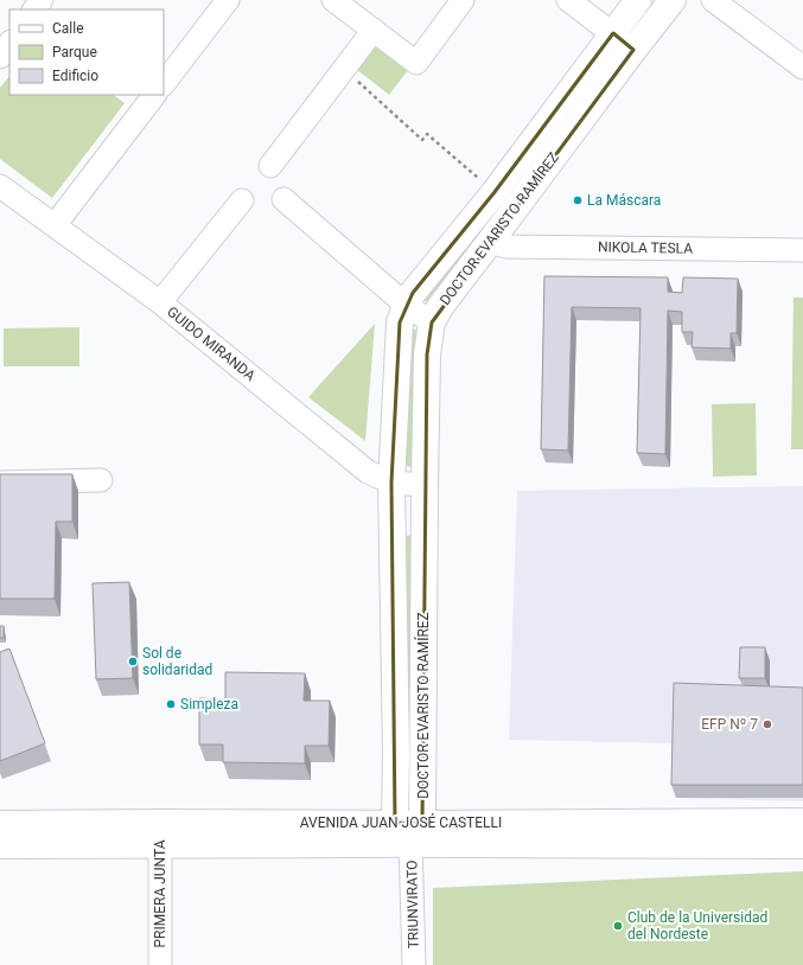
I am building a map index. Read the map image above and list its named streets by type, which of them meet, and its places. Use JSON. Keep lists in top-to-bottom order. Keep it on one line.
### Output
{"streets":{"main road":["DOCTOR EVARISTO RAMÍREZ","AVENIDA JUAN JOSÉ CASTELLI"],"street":["NIKOLA TESLA","GUIDO MIRANDA","PRIMERA JUNTA","TRIUNVIRATO"]},"crossings":[["DOCTOR EVARISTO RAMÍREZ","NIKOLA TESLA"],["DOCTOR EVARISTO RAMÍREZ","GUIDO MIRANDA"],["DOCTOR EVARISTO RAMÍREZ","AVENIDA JUAN JOSÉ CASTELLI"],["DOCTOR EVARISTO RAMÍREZ","TRIUNVIRATO"],["AVENIDA JUAN JOSÉ CASTELLI","PRIMERA JUNTA"],["AVENIDA JUAN JOSÉ CASTELLI","TRIUNVIRATO"]],"places":["La Máscara","Sol de solidaridad","Simpleza","EFP Nº 7","Club de la Universidad del Nordeste"],"legend":["Calle","Parque","Edificio"]}
